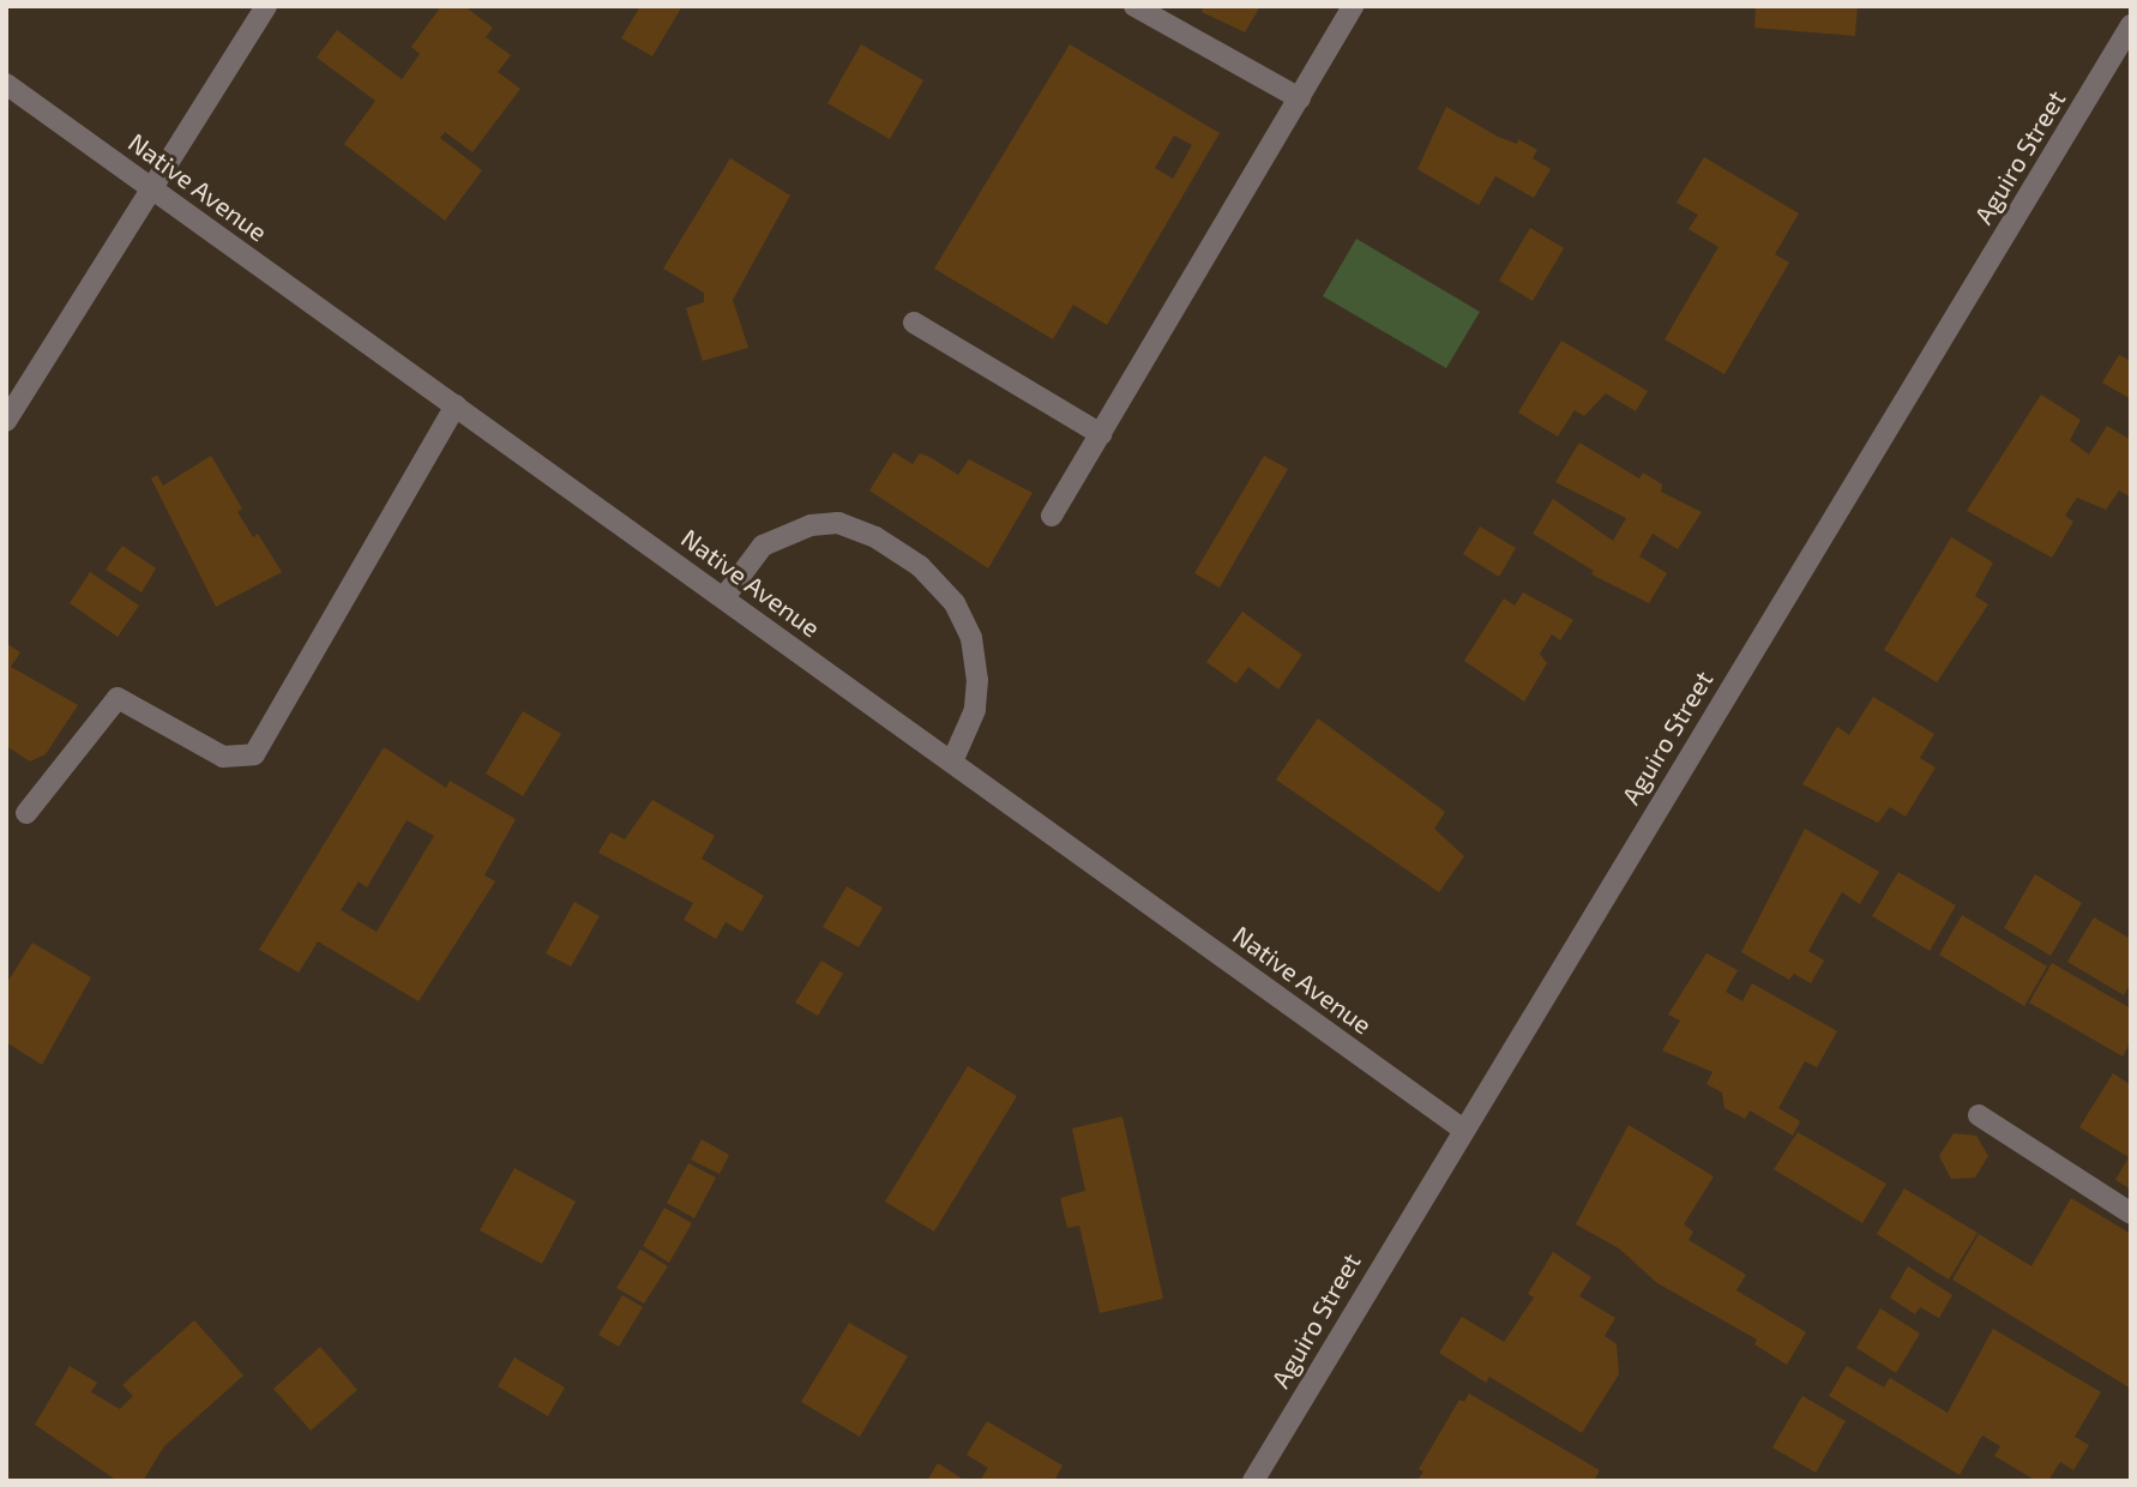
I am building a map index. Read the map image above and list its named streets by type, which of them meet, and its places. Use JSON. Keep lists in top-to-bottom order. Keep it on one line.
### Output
{"streets":{"street":["Aguiro Street","Native Avenue"]},"crossings":[["Aguiro Street","Native Avenue"]]}
